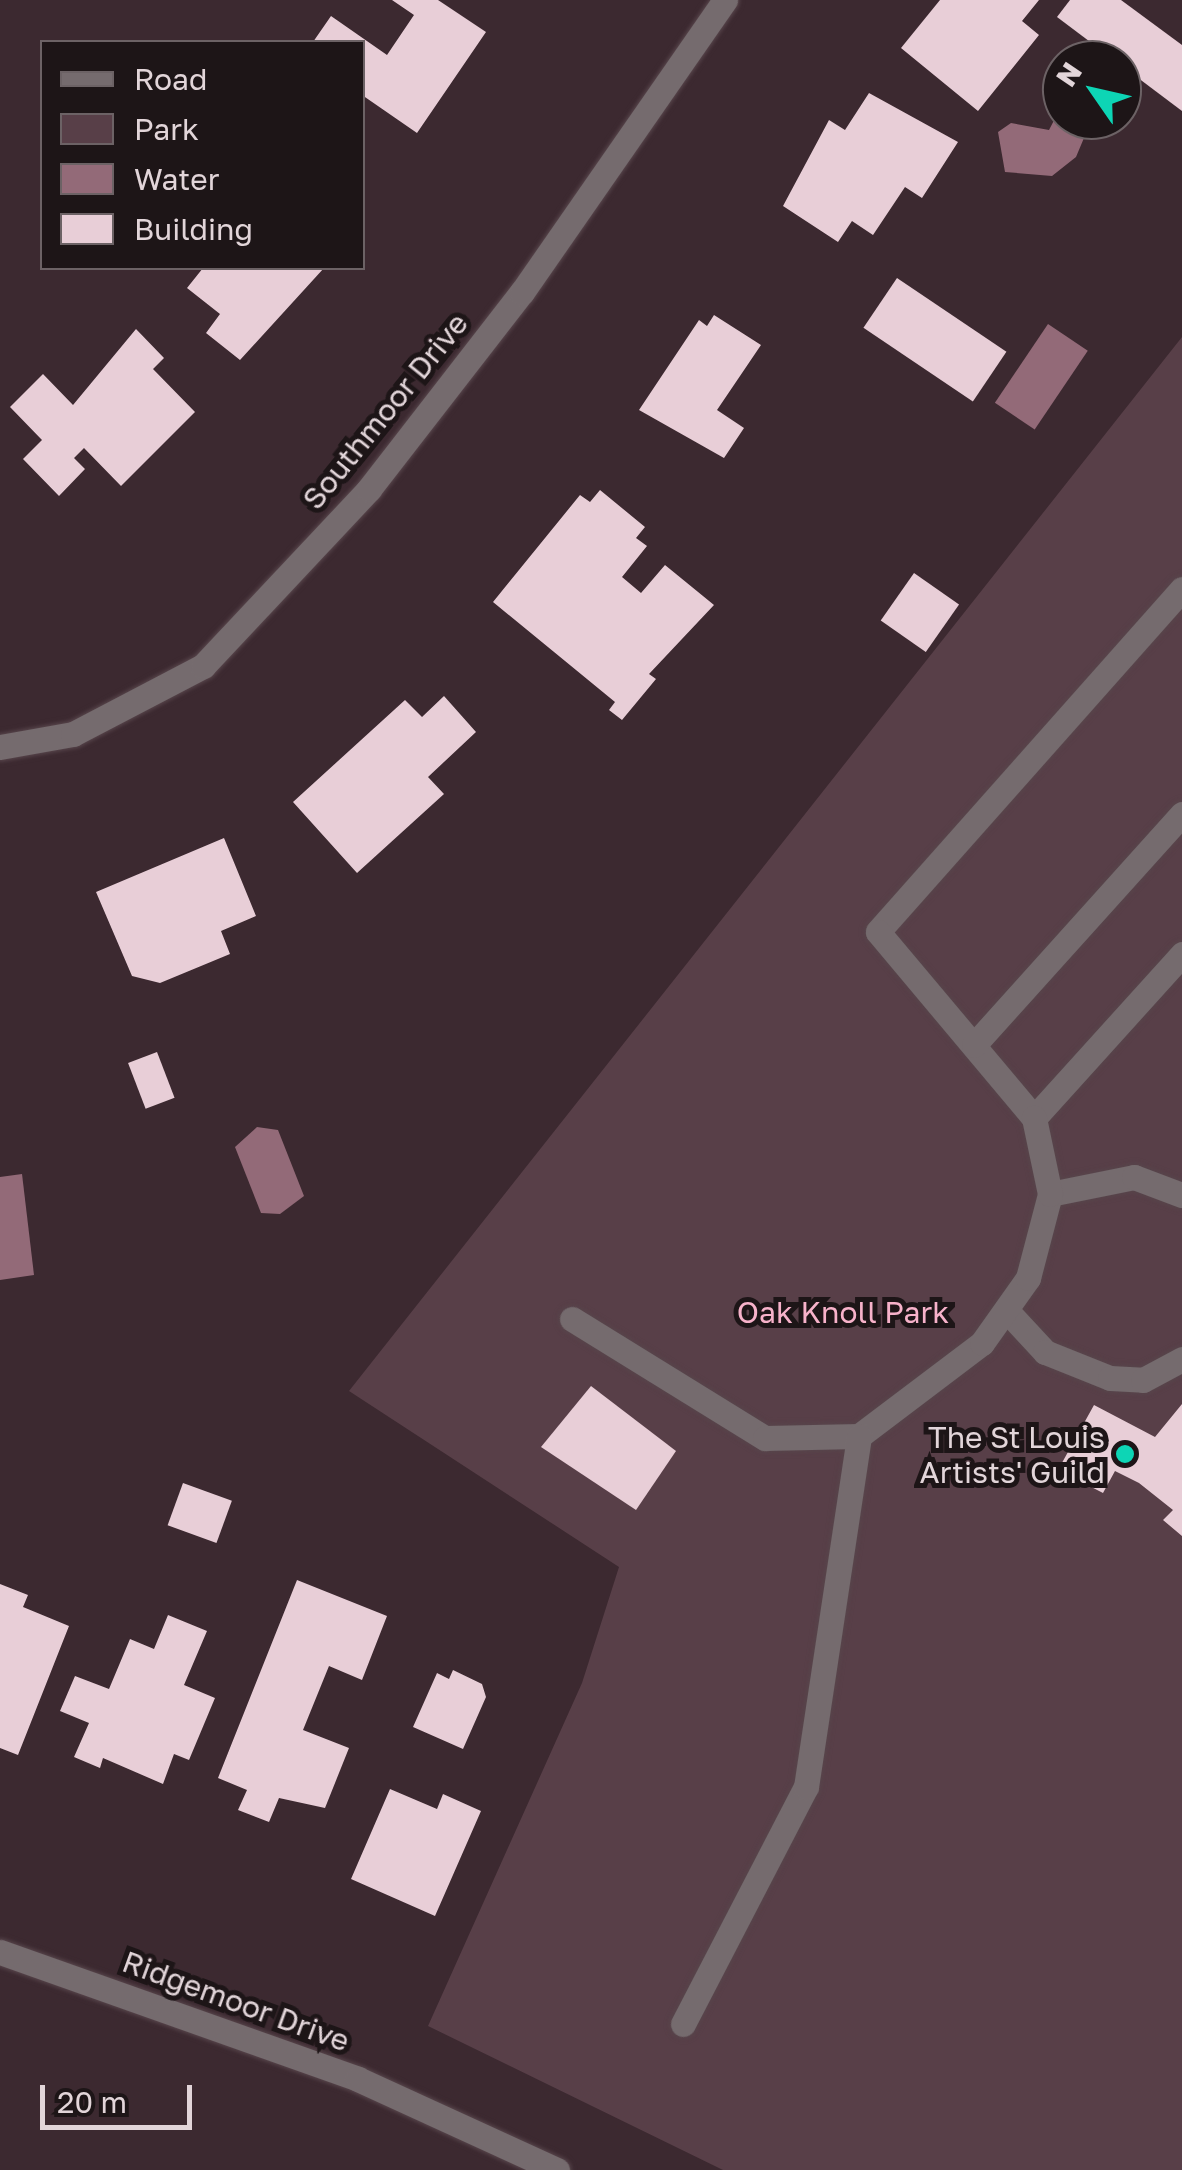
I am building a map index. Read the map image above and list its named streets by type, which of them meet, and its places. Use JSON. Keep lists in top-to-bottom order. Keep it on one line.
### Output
{"streets":{"street":["Southmoor Drive","Ridgemoor Drive"]},"parks":["Oak Knoll Park"],"places":["The St Louis Artists' Guild"],"legend":["Road","Park","Water","Building"],"scale_bar":"20 m","north":"top left"}
